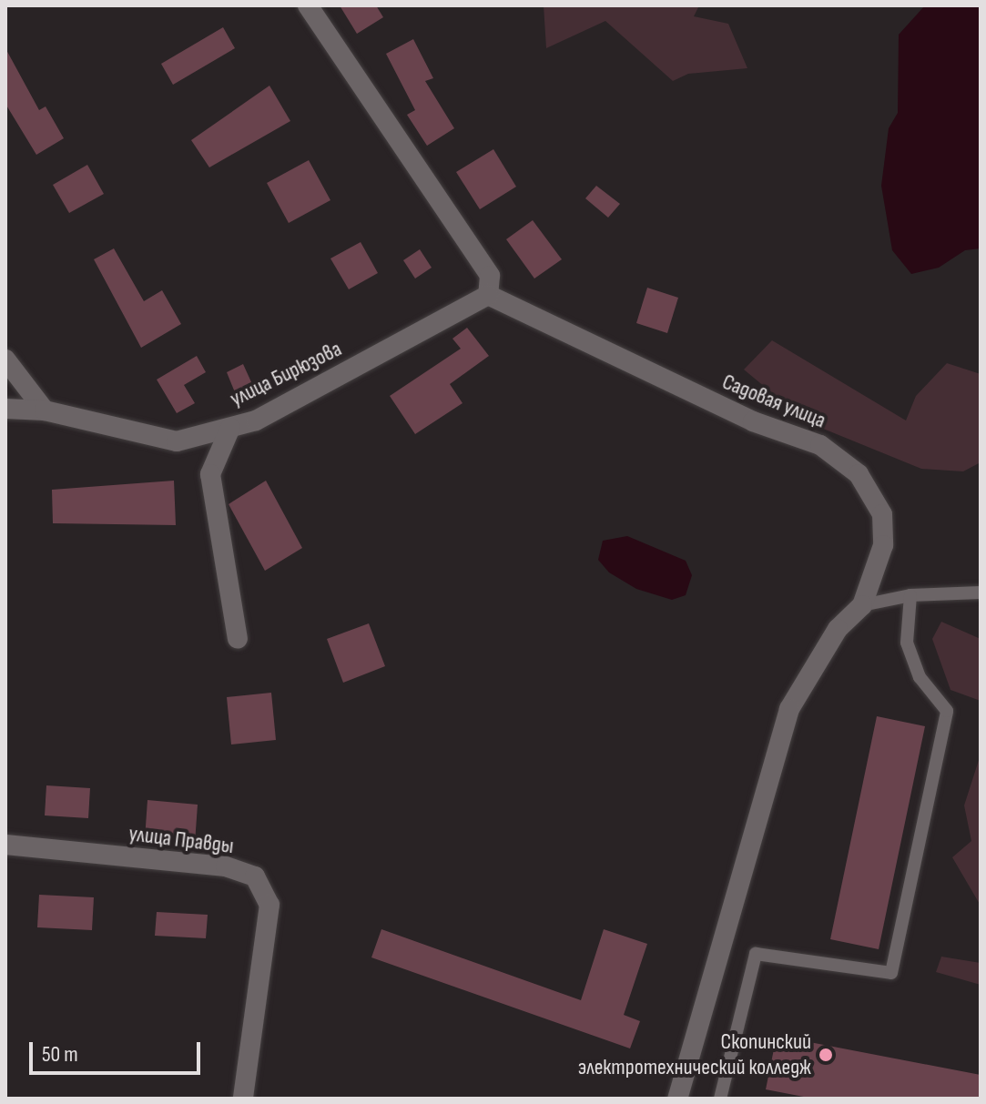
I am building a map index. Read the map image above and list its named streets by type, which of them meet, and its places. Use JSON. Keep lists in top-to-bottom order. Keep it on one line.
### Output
{"streets":{"street":["улица Бирюзова","Садовая улица","улица Правды"]},"crossings":[["улица Бирюзова","Садовая улица"]],"places":["Скопинский электротехнический колледж"],"scale_bar":"50 m"}
